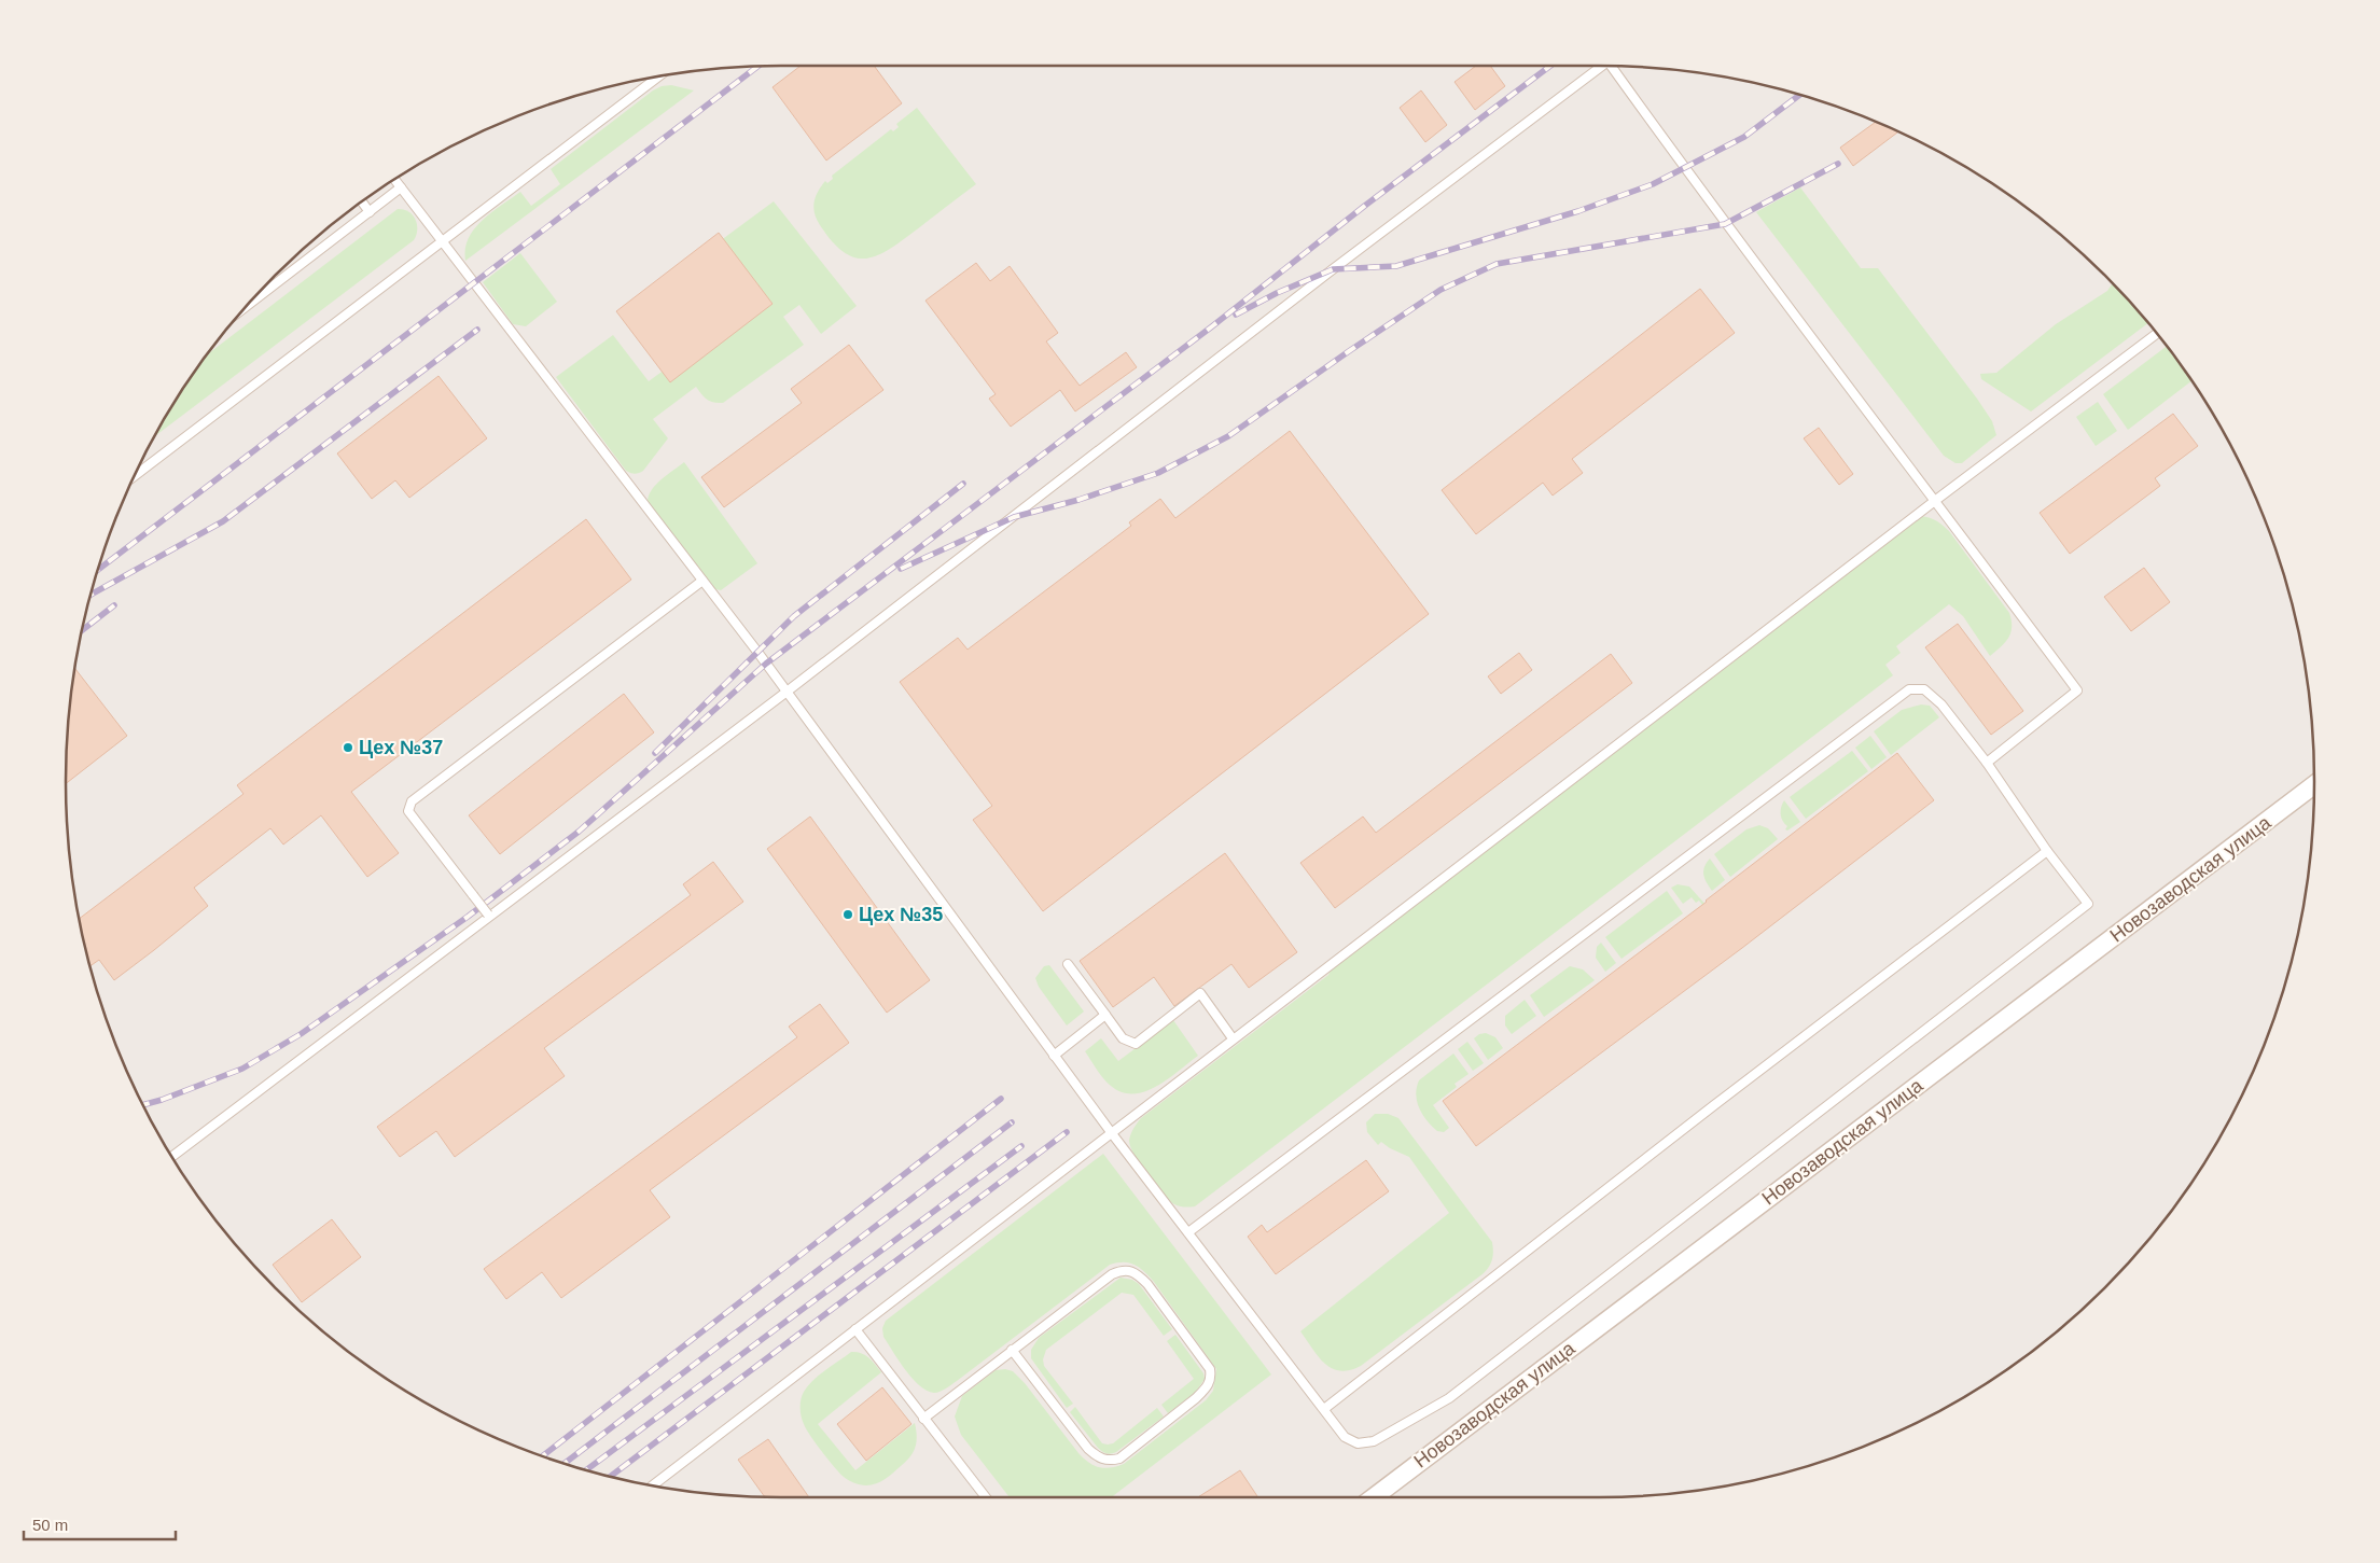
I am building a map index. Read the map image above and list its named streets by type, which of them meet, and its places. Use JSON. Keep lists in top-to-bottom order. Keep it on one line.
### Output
{"streets":{"street":["Новозаводская улица"]},"places":["Цех №37","Цех №35"],"scale_bar":"50 m"}
